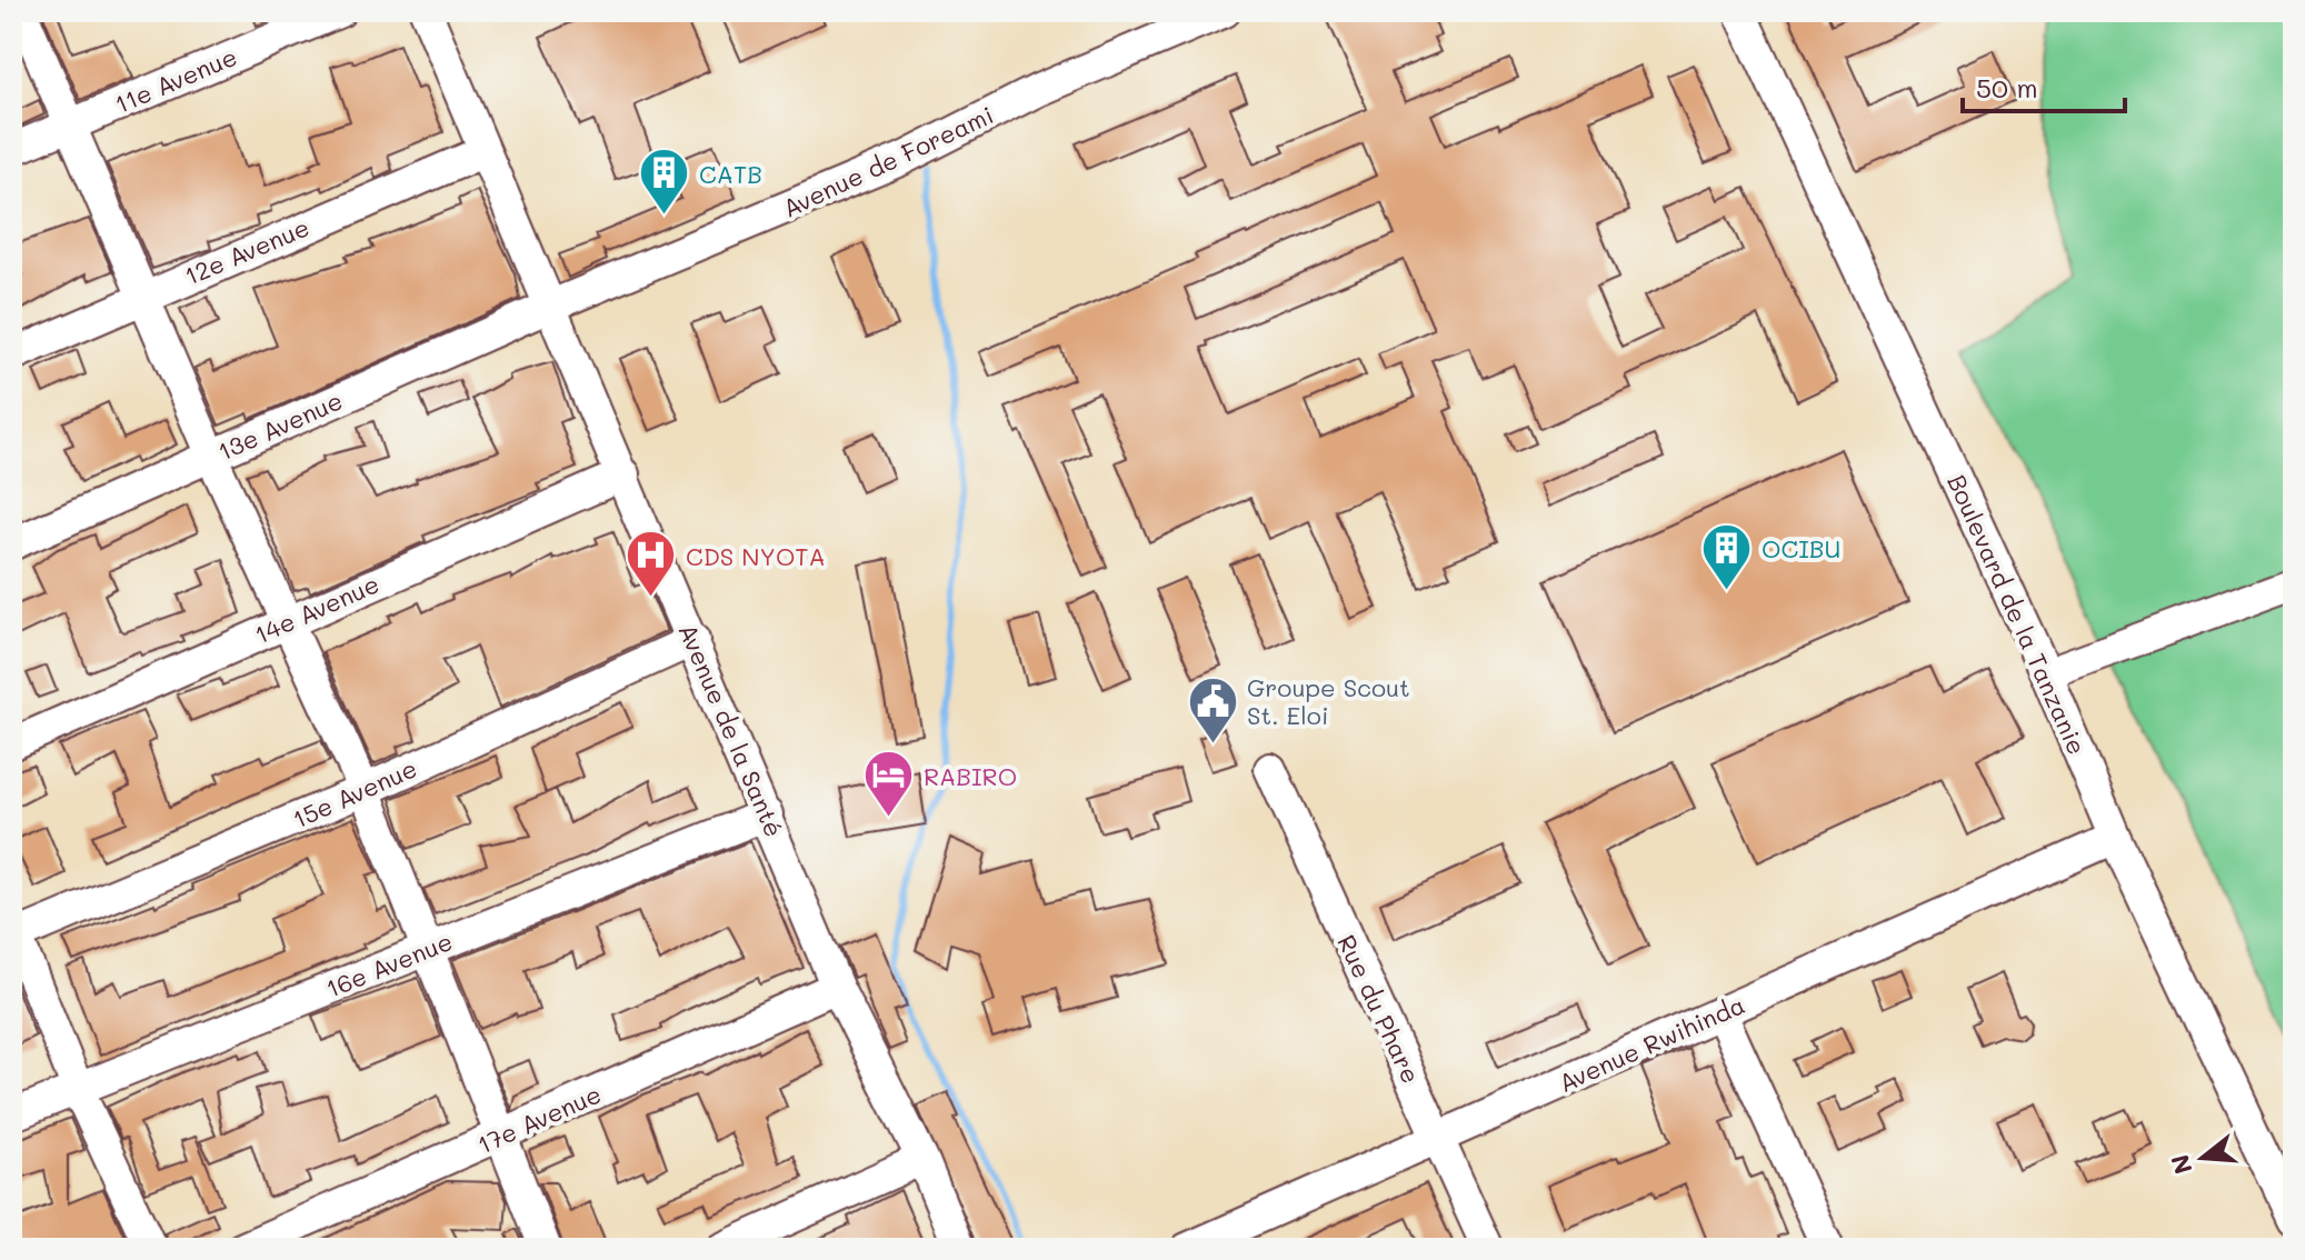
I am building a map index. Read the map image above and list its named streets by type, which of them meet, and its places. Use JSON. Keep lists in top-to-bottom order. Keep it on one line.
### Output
{"streets":{"street":["11e Avenue","Avenue de Foreami","12e Avenue","13e Avenue","14e Avenue","Boulevard de la Tanzanie","Avenue de la Santé","15e Avenue","16e Avenue","Rue du Phare","Avenue Rwihinda","17e Avenue"]},"crossings":[["Avenue de Foreami","13e Avenue"],["Avenue de Foreami","Avenue de la Santé"],["12e Avenue","Avenue de la Santé"],["13e Avenue","Avenue de la Santé"],["14e Avenue","Avenue de la Santé"],["Boulevard de la Tanzanie","Avenue Rwihinda"],["Avenue de la Santé","15e Avenue"],["Avenue de la Santé","16e Avenue"],["Avenue de la Santé","17e Avenue"],["Rue du Phare","Avenue Rwihinda"]],"places":{"building":["CATB","OCIBU"],"hospital":["CDS NYOTA"],"public building":["Groupe Scout St. Eloi"],"hotel":["RABIRO"]},"scale_bar":"50 m","north":"left"}
